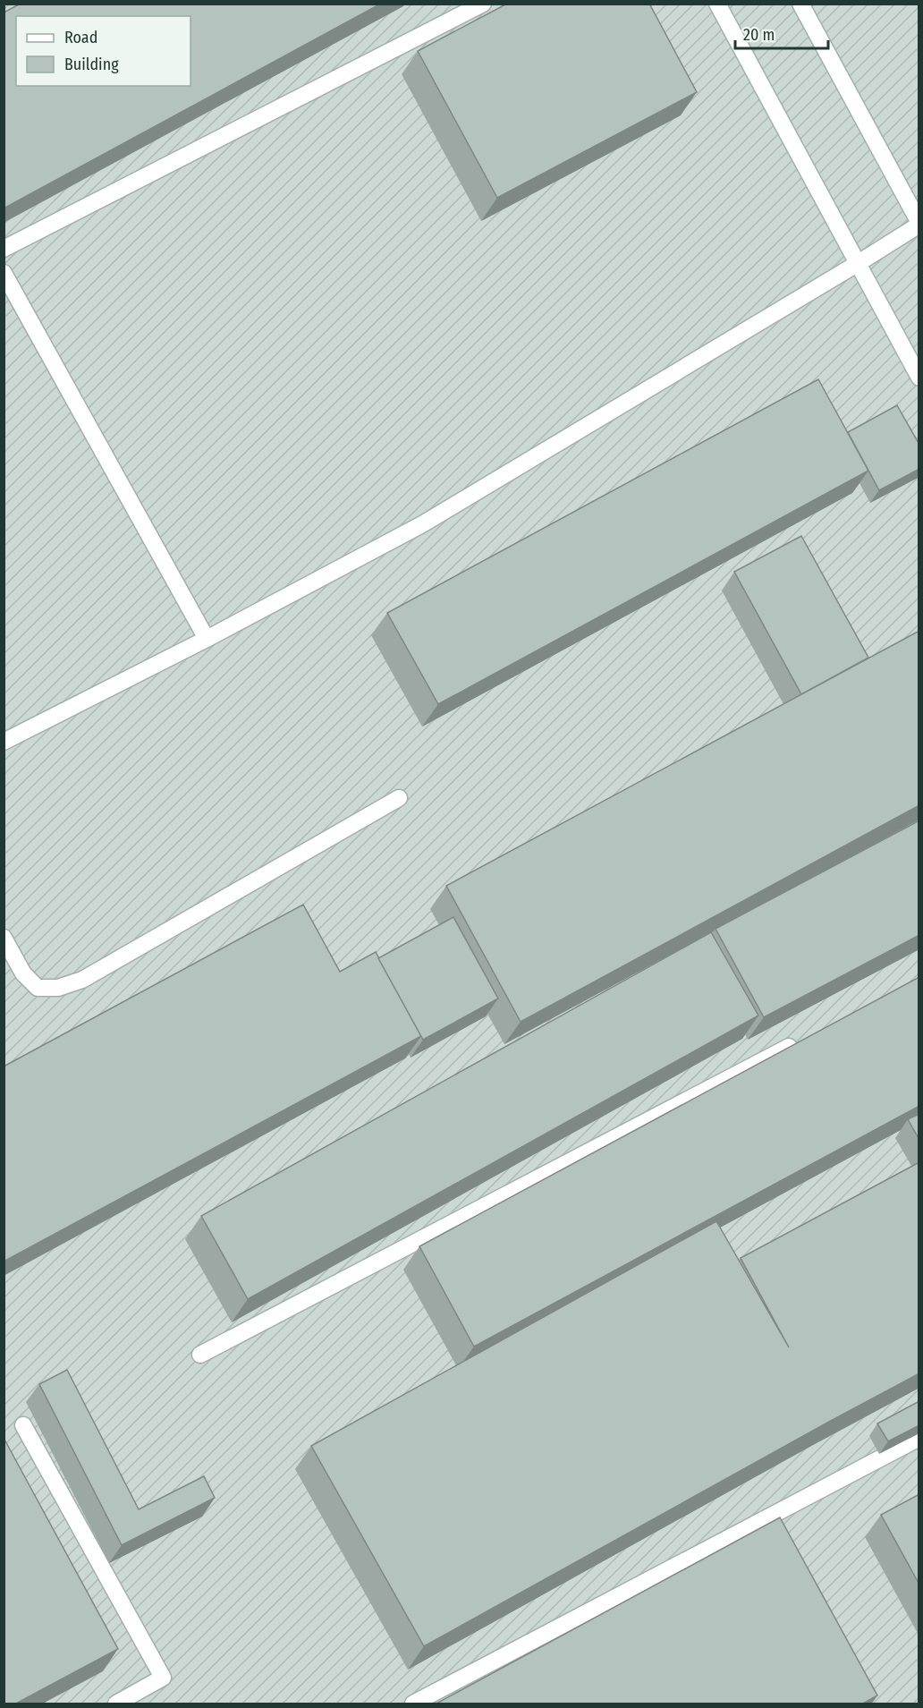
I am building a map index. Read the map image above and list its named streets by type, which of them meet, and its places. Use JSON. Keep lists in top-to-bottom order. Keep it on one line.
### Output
{"legend":["Road","Building"],"scale_bar":"20 m"}
